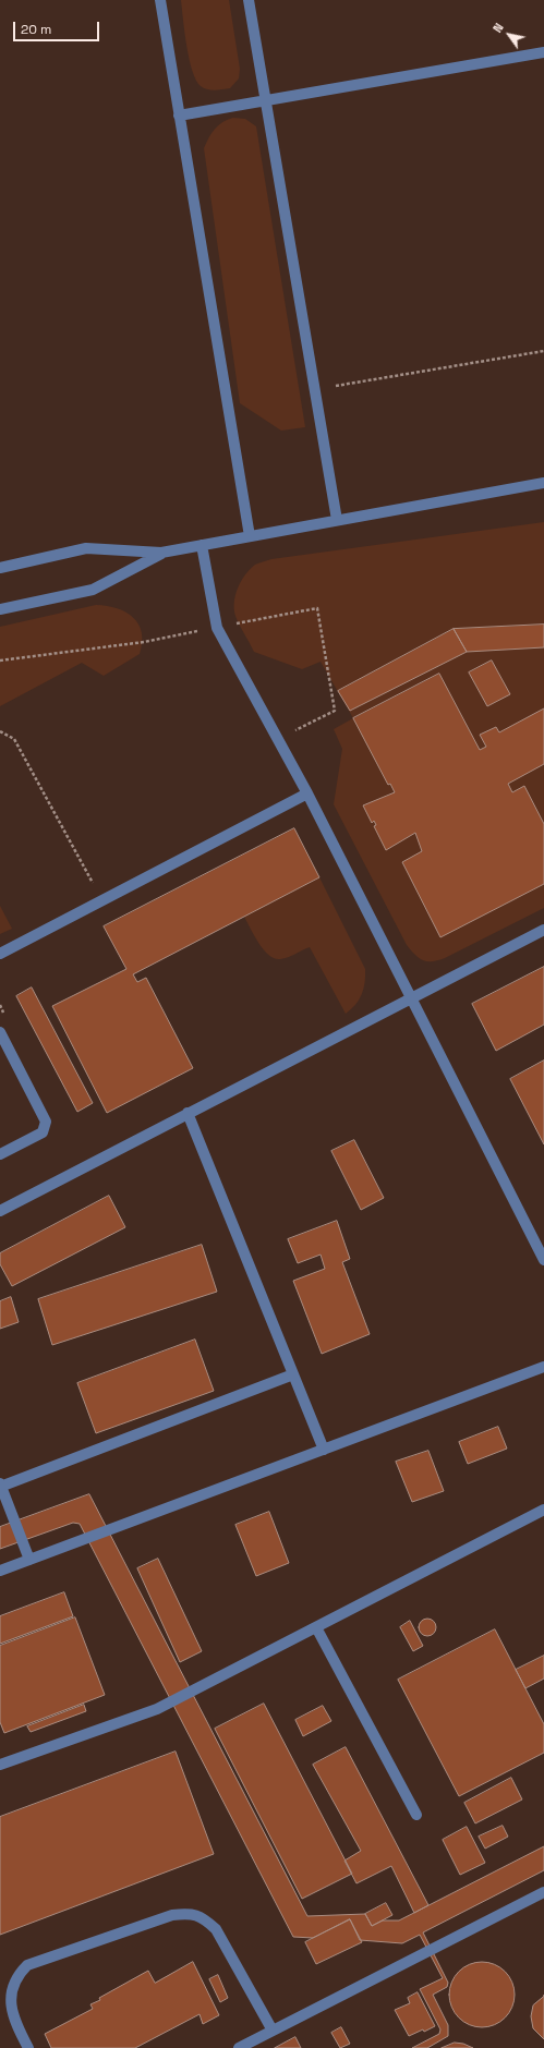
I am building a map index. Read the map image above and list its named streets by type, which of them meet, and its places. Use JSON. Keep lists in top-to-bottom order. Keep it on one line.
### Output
{"scale_bar":"20 m","north":"top left"}
